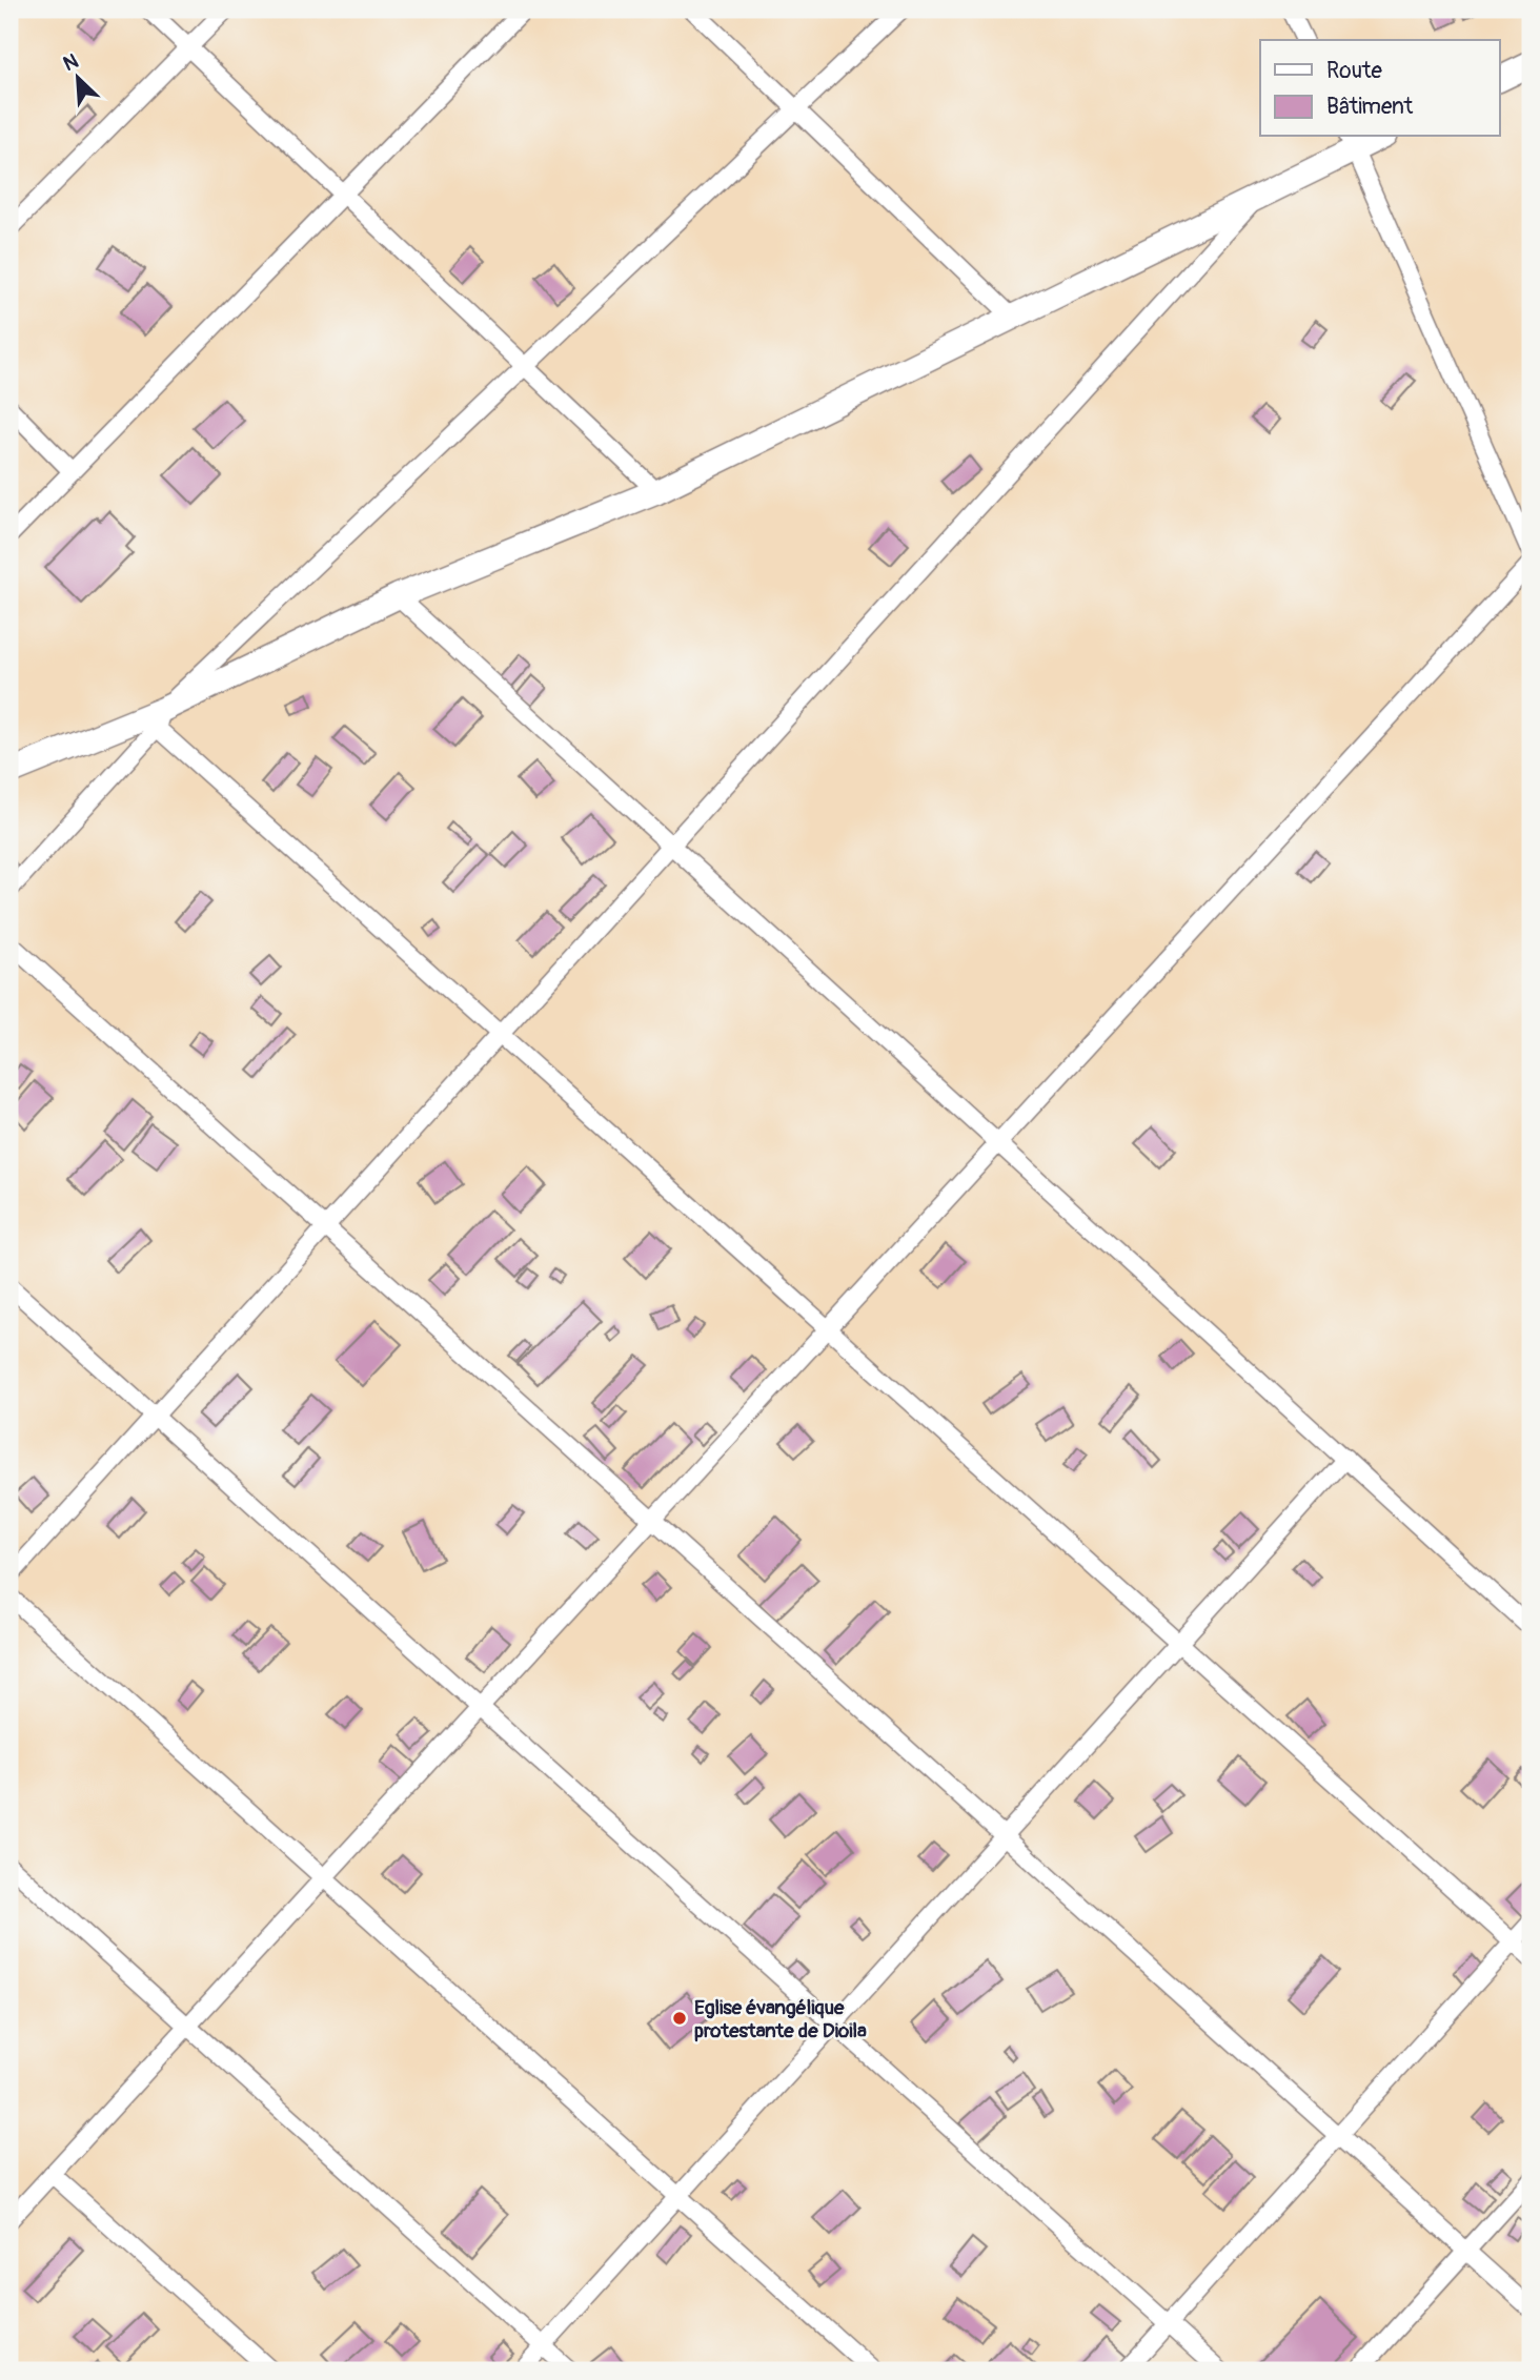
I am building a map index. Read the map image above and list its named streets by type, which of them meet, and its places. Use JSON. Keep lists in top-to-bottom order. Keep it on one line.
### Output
{"places":["Eglise évangélique protestante de Dioila"],"legend":["Route","Bâtiment"],"north":"top left"}
